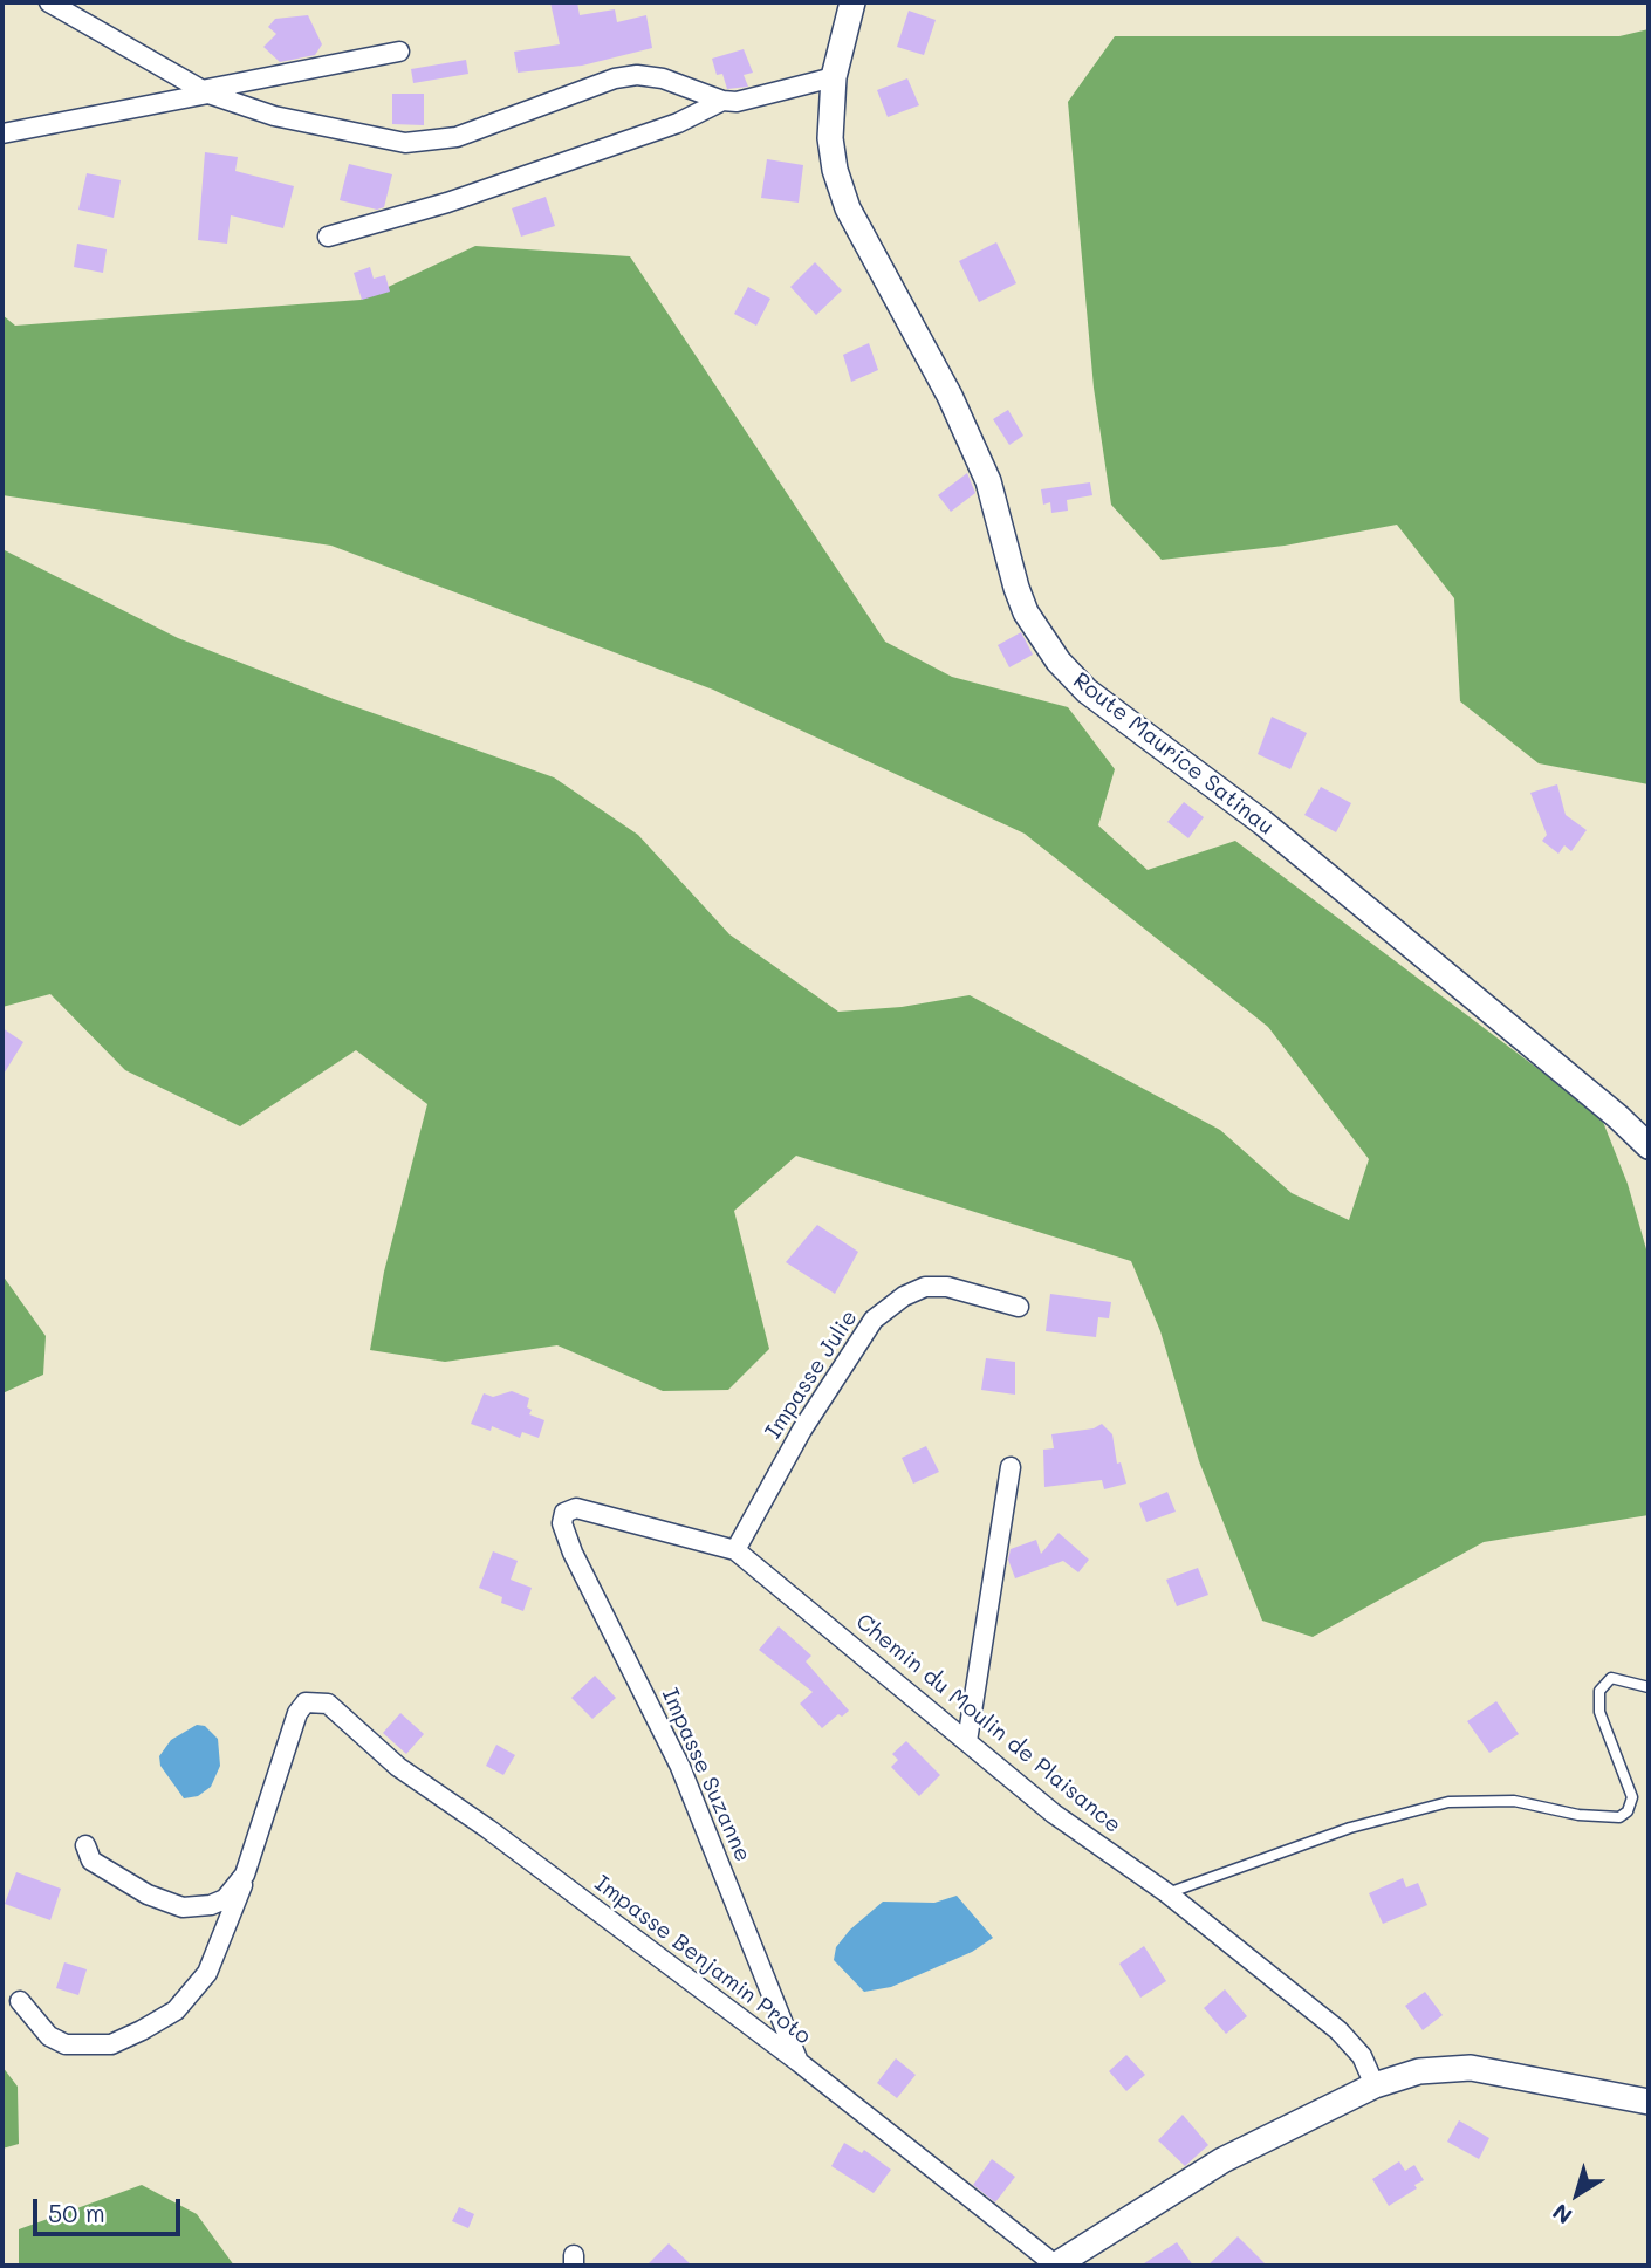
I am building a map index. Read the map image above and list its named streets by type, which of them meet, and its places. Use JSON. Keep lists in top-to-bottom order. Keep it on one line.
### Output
{"streets":{"main road":["Route Maurice Satinau"],"street":["Impasse Julie","Chemin du Moulin de Plaisance","Impasse Suzanne","Impasse Benjamin Proto"]},"crossings":[["Impasse Julie","Chemin du Moulin de Plaisance"],["Chemin du Moulin de Plaisance","Impasse Suzanne"],["Impasse Suzanne","Impasse Benjamin Proto"]],"scale_bar":"50 m","north":"bottom left"}
